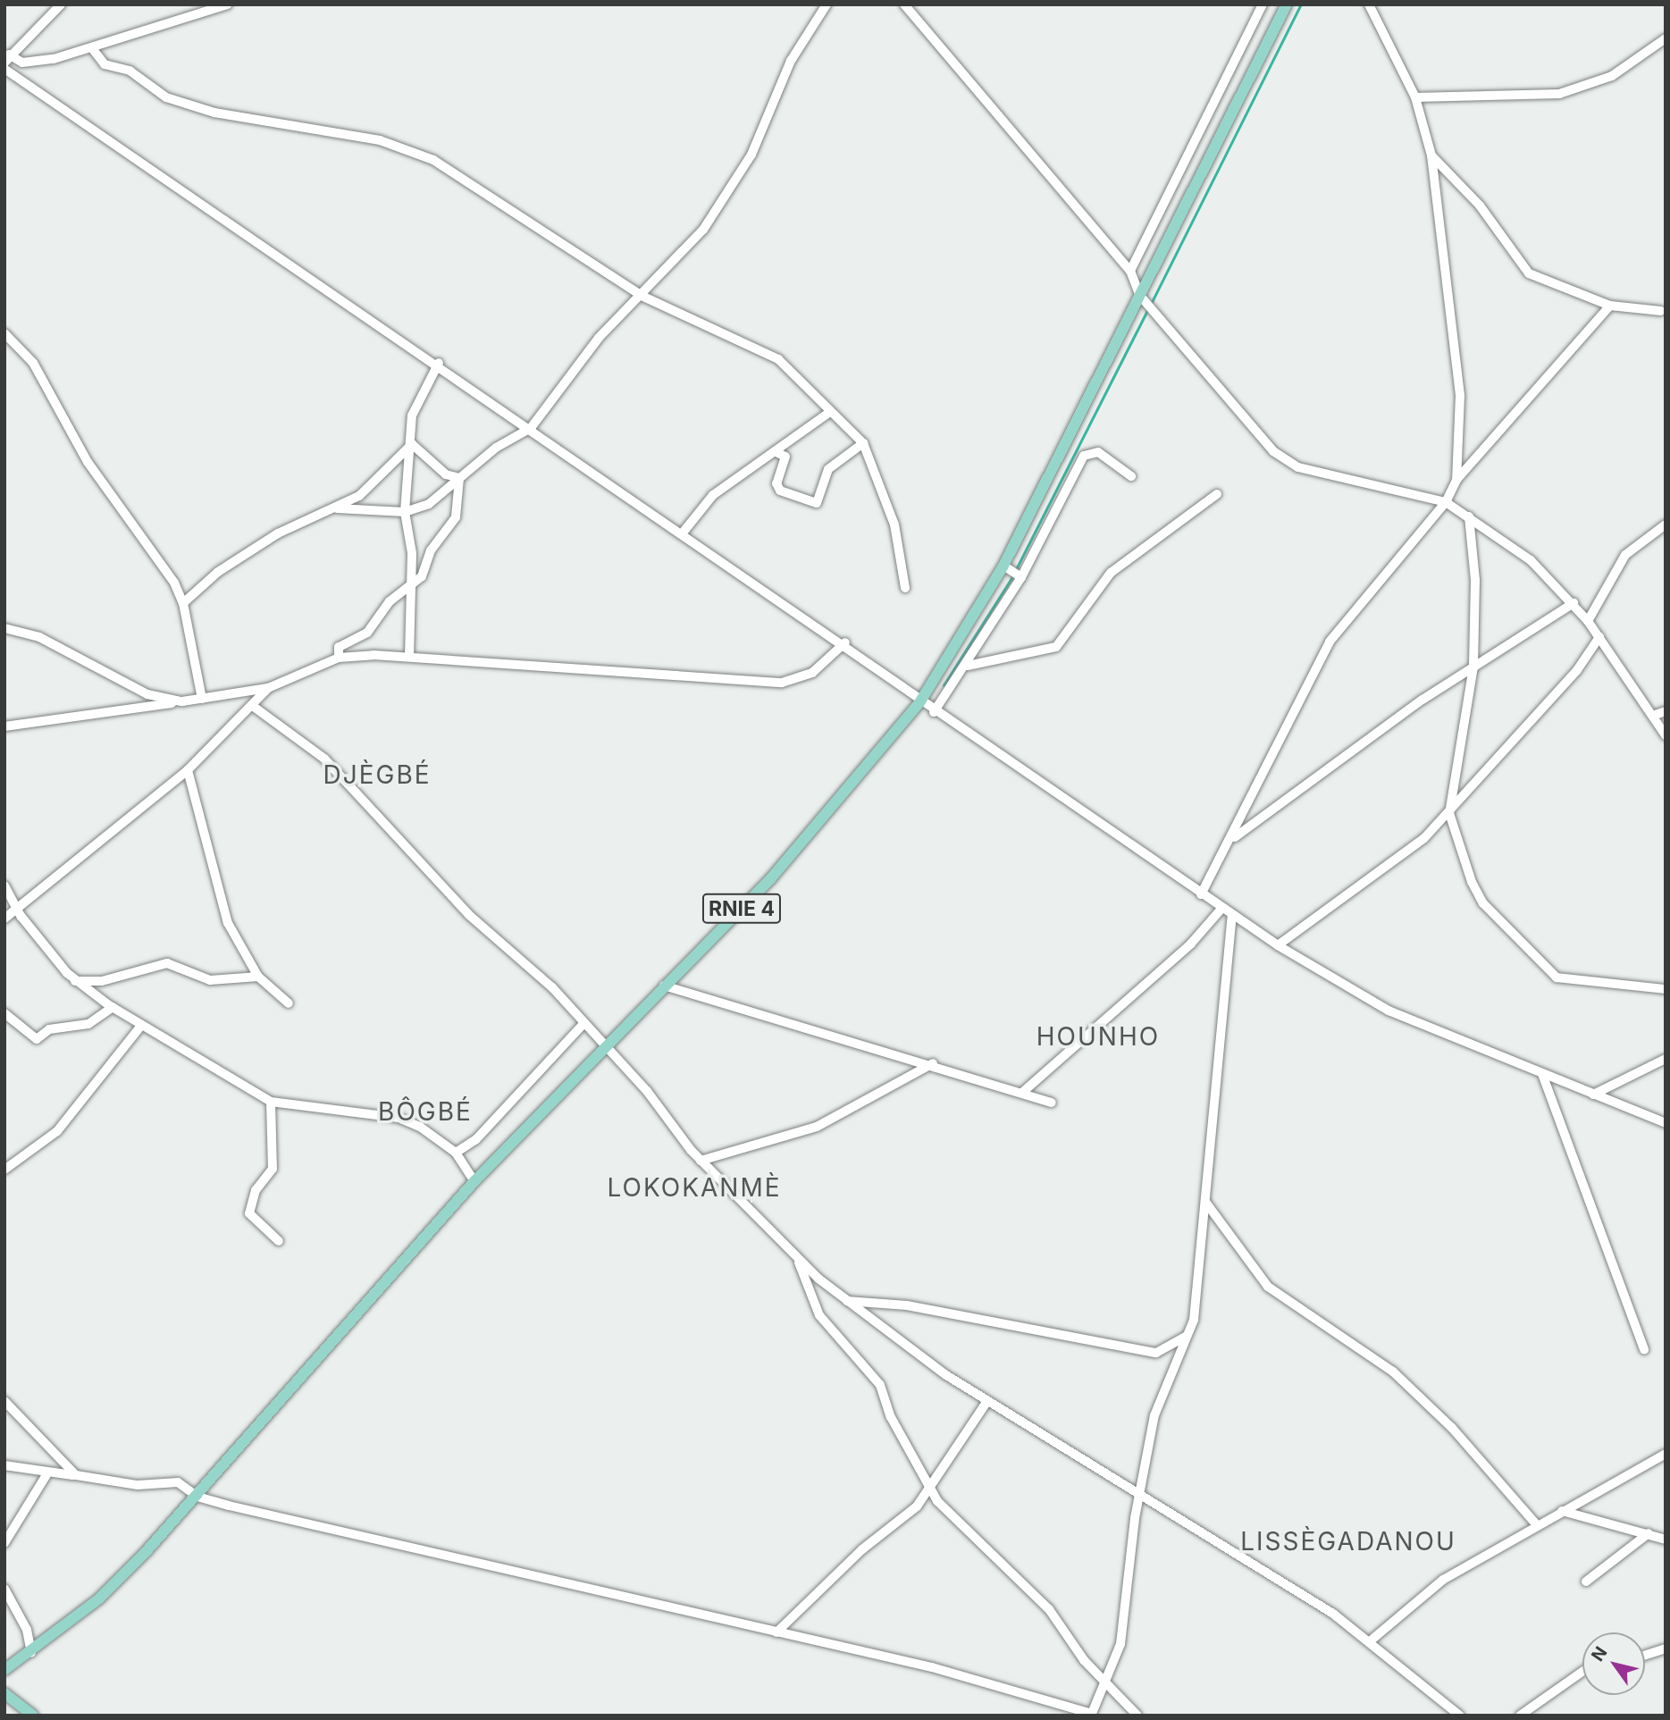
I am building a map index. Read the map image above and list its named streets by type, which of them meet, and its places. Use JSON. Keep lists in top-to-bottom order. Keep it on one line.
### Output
{"streets":{"main road":["RNIE 4"]},"districts":["DJÈGBÉ","HOUNHO","BÔGBÉ","LOKOKANMÈ","LISSÈGADANOU"],"north":"top left"}
